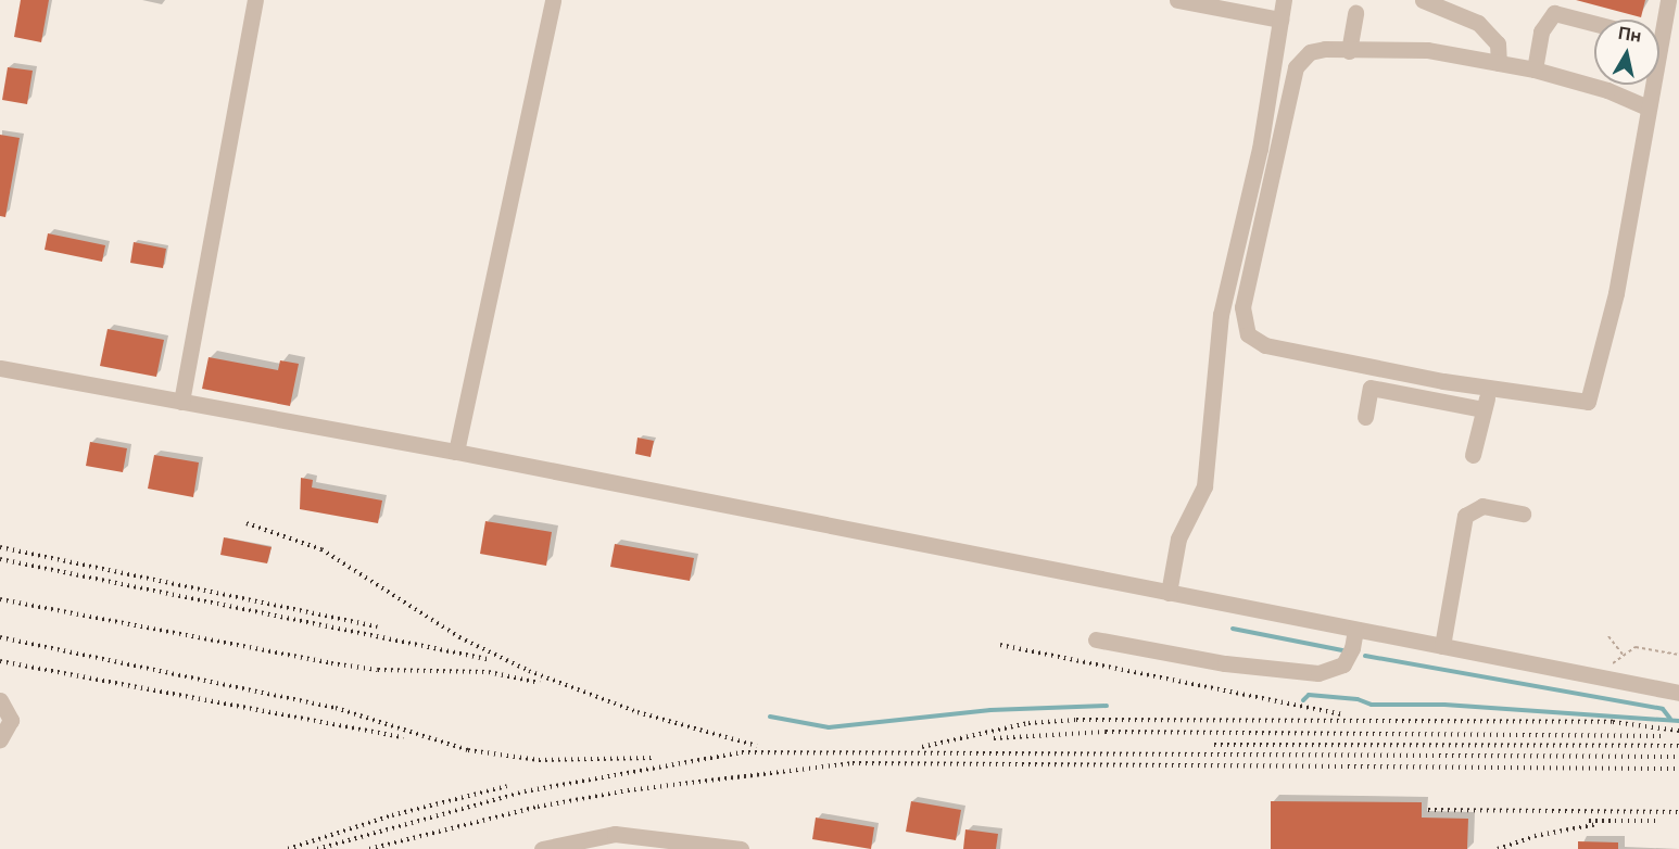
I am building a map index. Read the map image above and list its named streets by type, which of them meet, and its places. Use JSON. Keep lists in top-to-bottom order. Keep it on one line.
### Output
{"north":"top"}
